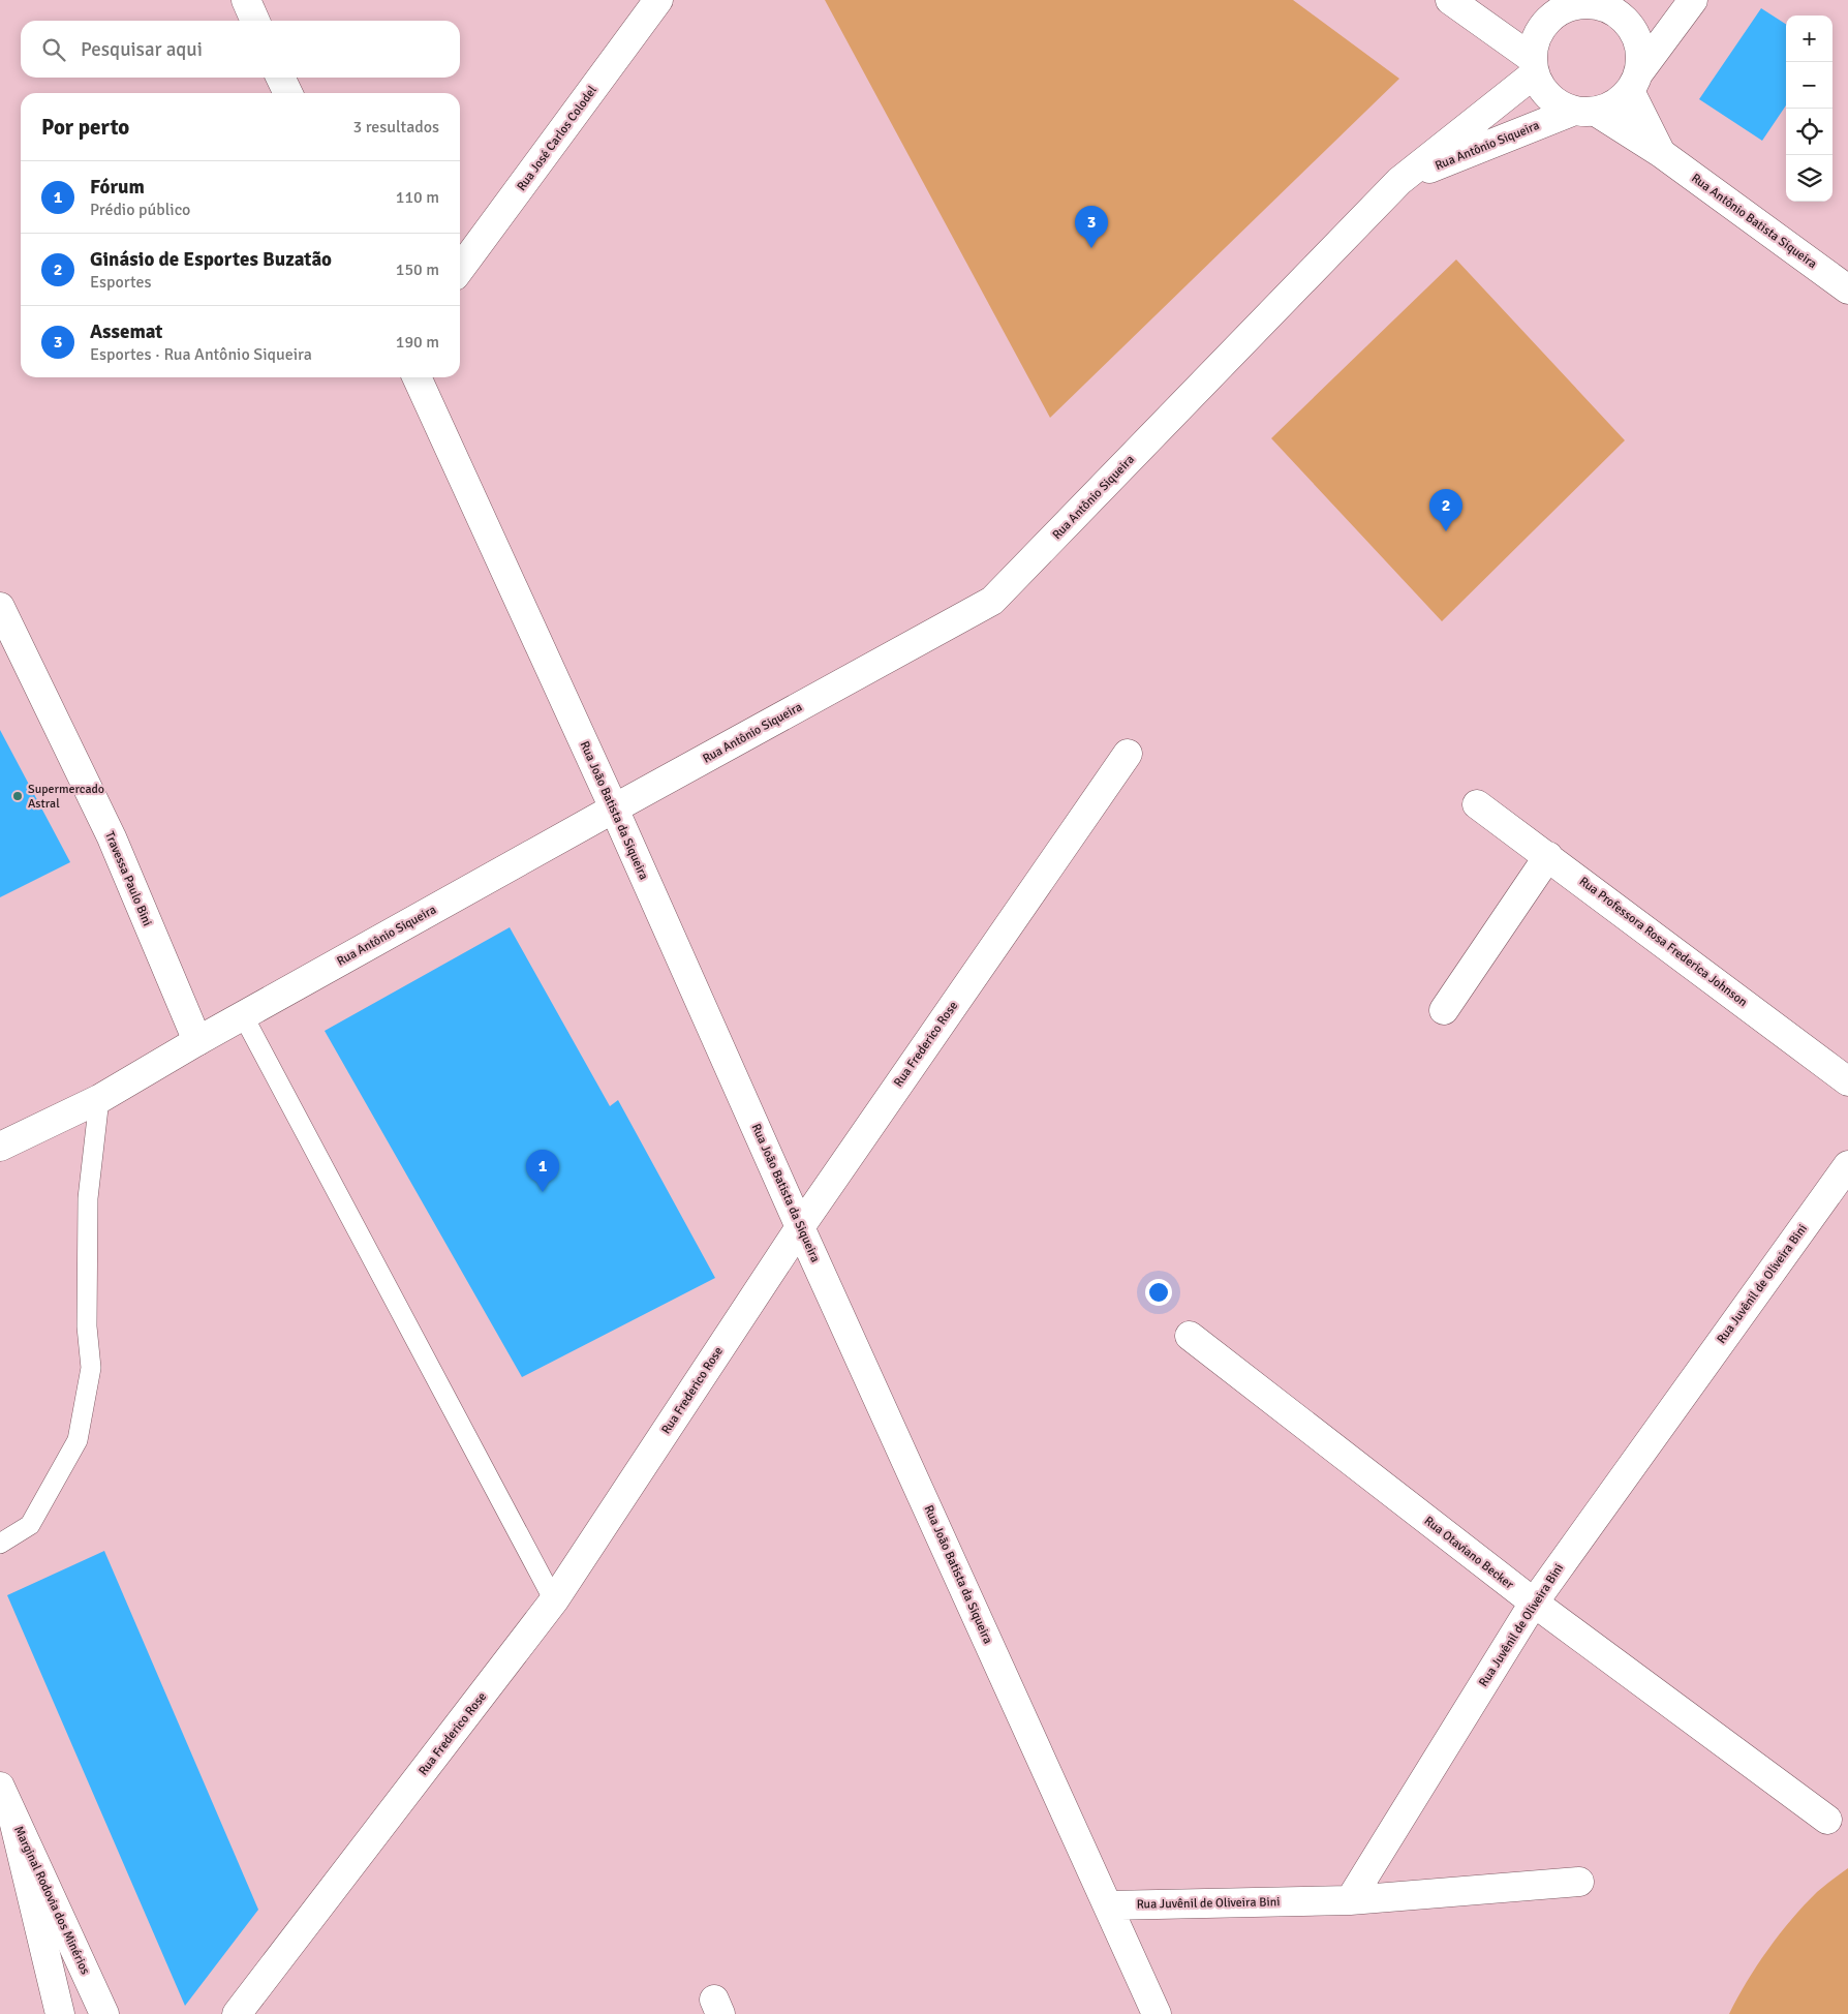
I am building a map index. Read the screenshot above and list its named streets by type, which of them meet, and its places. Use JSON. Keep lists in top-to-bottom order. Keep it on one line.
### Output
{"streets":{"street":["Rua José Carlos Colodel","Rua Antônio Siqueira","Rua Antônio Batista Siqueira","Rua João Batista da Siqueira","Travessa Paulo Bini","Rua Professora Rosa Frederica Johnson","Rua Frederico Rose","Rua Juvênil de Oliveira Bini","Rua Otaviano Becker","Marginal Rodovia dos Minérios"]},"crossings":[["Rua Antônio Siqueira","Rua Antônio Batista Siqueira"],["Rua Antônio Siqueira","Rua João Batista da Siqueira"],["Rua Antônio Siqueira","Travessa Paulo Bini"],["Rua João Batista da Siqueira","Rua Frederico Rose"],["Rua João Batista da Siqueira","Rua Juvênil de Oliveira Bini"],["Rua Juvênil de Oliveira Bini","Rua Otaviano Becker"]],"places":["Supermercado Astral"],"page":{"map_buttons":["+","−"],"search":"Pesquisar aqui","heading":["Por perto","3 resultados"],"list":[{"mark":"1","name":"Fórum","note":"Prédio público","value":"110 m"},{"mark":"2","name":"Ginásio de Esportes Buzatão","note":"Esportes","value":"150 m"},{"mark":"3","name":"Assemat","note":"Esportes · Rua Antônio Siqueira","value":"190 m"}],"pins":["3","2","1"]}}
